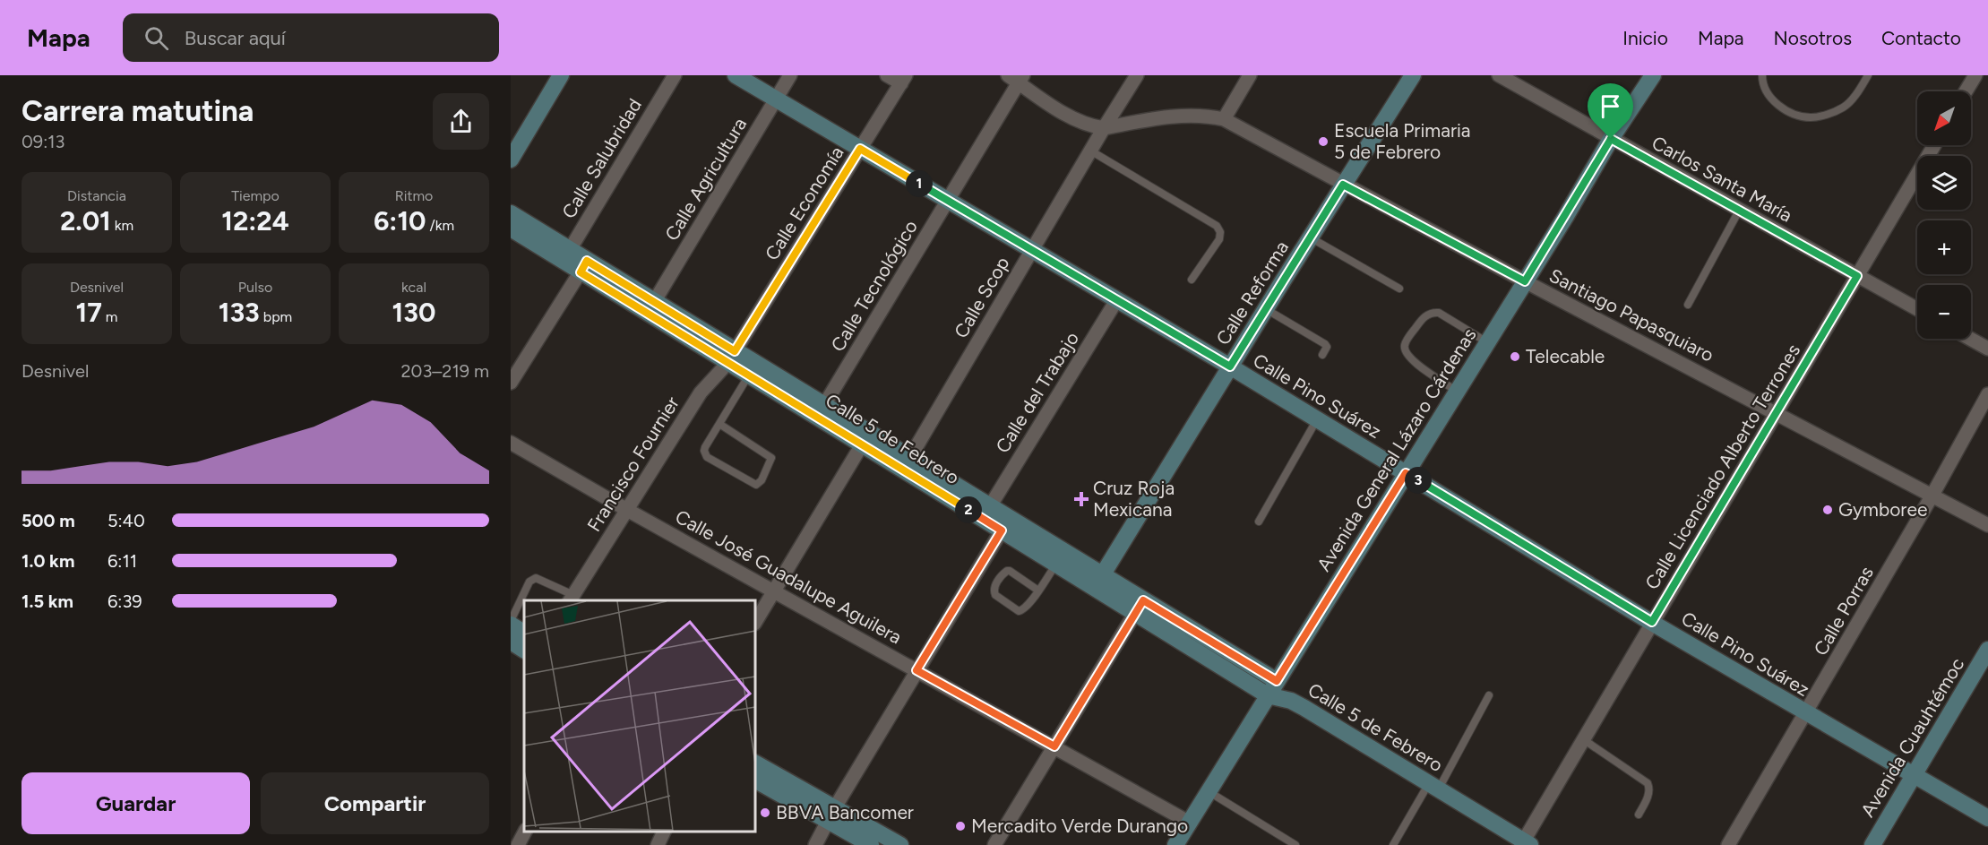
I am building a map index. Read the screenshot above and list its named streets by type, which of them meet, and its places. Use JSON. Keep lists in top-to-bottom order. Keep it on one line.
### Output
{"streets":{"street":["Calle Salubridad","Calle Agricultura","Carlos Santa María","Calle Economía","Calle Tecnológico","Calle Reforma","Calle Scop","Santiago Papasquiaro","Calle del Trabajo","Calle Pino Suárez","Calle 5 de Febrero","Avenida General Lázaro Cárdenas","Francisco Fournier","Calle Licenciado Alberto Terrones","Calle José Guadalupe Aguilera","Calle Porras","Avenida Cuauhtémoc"]},"crossings":[["Calle Salubridad","Calle 5 de Febrero"],["Calle Agricultura","Calle Pino Suárez"],["Calle Agricultura","Calle 5 de Febrero"],["Carlos Santa María","Avenida General Lázaro Cárdenas"],["Carlos Santa María","Calle Licenciado Alberto Terrones"],["Calle Economía","Calle Pino Suárez"],["Calle Economía","Calle 5 de Febrero"],["Calle Economía","Francisco Fournier"],["Calle Tecnológico","Santiago Papasquiaro"],["Calle Tecnológico","Calle Pino Suárez"],["Calle Tecnológico","Calle 5 de Febrero"],["Calle Reforma","Santiago Papasquiaro"],["Calle Reforma","Calle Pino Suárez"],["Calle Reforma","Calle 5 de Febrero"],["Calle Scop","Santiago Papasquiaro"],["Calle Scop","Calle Pino Suárez"],["Calle Scop","Calle 5 de Febrero"],["Santiago Papasquiaro","Avenida General Lázaro Cárdenas"],["Santiago Papasquiaro","Calle Licenciado Alberto Terrones"],["Santiago Papasquiaro","Calle Porras"],["Calle del Trabajo","Calle Pino Suárez"],["Calle del Trabajo","Calle 5 de Febrero"],["Calle Pino Suárez","Avenida General Lázaro Cárdenas"],["Calle Pino Suárez","Calle Licenciado Alberto Terrones"],["Calle Pino Suárez","Calle Porras"],["Calle Pino Suárez","Avenida Cuauhtémoc"],["Calle 5 de Febrero","Avenida General Lázaro Cárdenas"],["Calle 5 de Febrero","Francisco Fournier"],["Calle 5 de Febrero","Calle Licenciado Alberto Terrones"],["Avenida General Lázaro Cárdenas","Calle José Guadalupe Aguilera"],["Francisco Fournier","Calle José Guadalupe Aguilera"]],"places":{"other":["Escuela Primaria 5 de Febrero","Telecable","Gymboree","BBVA Bancomer","Mercadito Verde Durango"],"health":["Cruz Roja Mexicana"]},"north":"bottom left","page":{"header":"Mapa","search":"Buscar aquí","nav":["Inicio","Mapa","Nosotros","Contacto"],"heading":["Carrera matutina","09:13"],"map_buttons":["+","−"],"stats":[["Distancia","2.01 km"],["Tiempo","12:24"],["Ritmo","6:10 /km"],["Desnivel","17 m"],["Pulso","133 bpm"],["kcal","130"]],"pins":["1","3","2"],"chart":["Desnivel","203–219 m"],"list":[{"name":"500 m","note":"5:40"},{"name":"1.0 km","note":"6:11"},{"name":"1.5 km","note":"6:39"}],"buttons":["Guardar","Compartir"]}}
